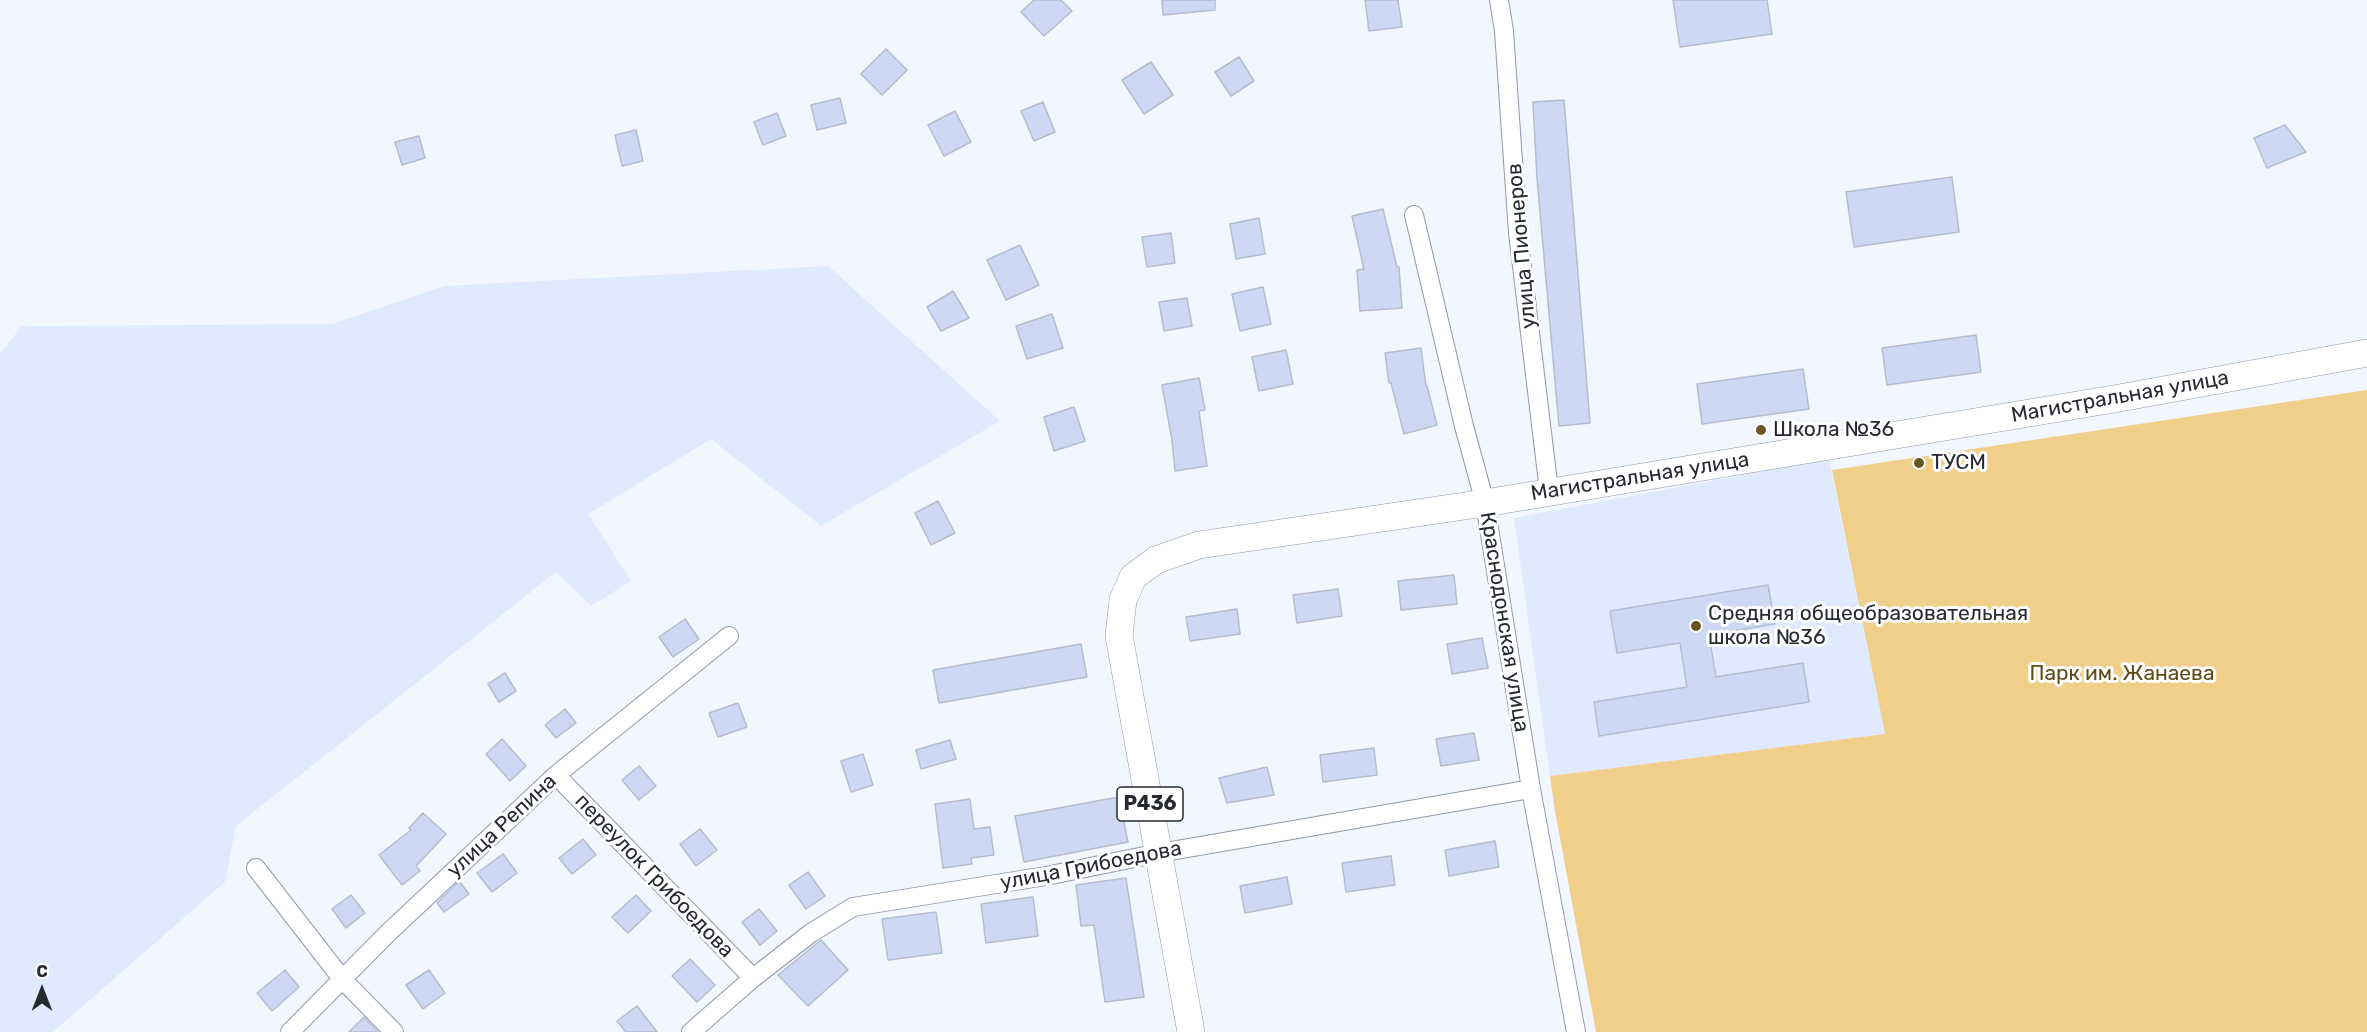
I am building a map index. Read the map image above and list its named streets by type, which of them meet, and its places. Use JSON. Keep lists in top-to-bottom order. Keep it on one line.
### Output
{"streets":{"main road":["Магистральная улица","P436"],"street":["улица Пионеров","Краснодонская улица","улица Репина","улица Грибоедова","переулок Грибоедова"]},"crossings":[["улица Пионеров","Магистральная улица"],["Магистральная улица","Краснодонская улица"],["Магистральная улица","P436"],["Магистральная улица","улица Грибоедова"],["Краснодонская улица","улица Грибоедова"],["P436","улица Грибоедова"],["улица Репина","переулок Грибоедова"],["улица Грибоедова","переулок Грибоедова"]],"parks":["Парк им. Жанаева"],"places":["Школа №36","ТУСМ","Средняя общеобразовательная школа №36"],"north":"top"}
